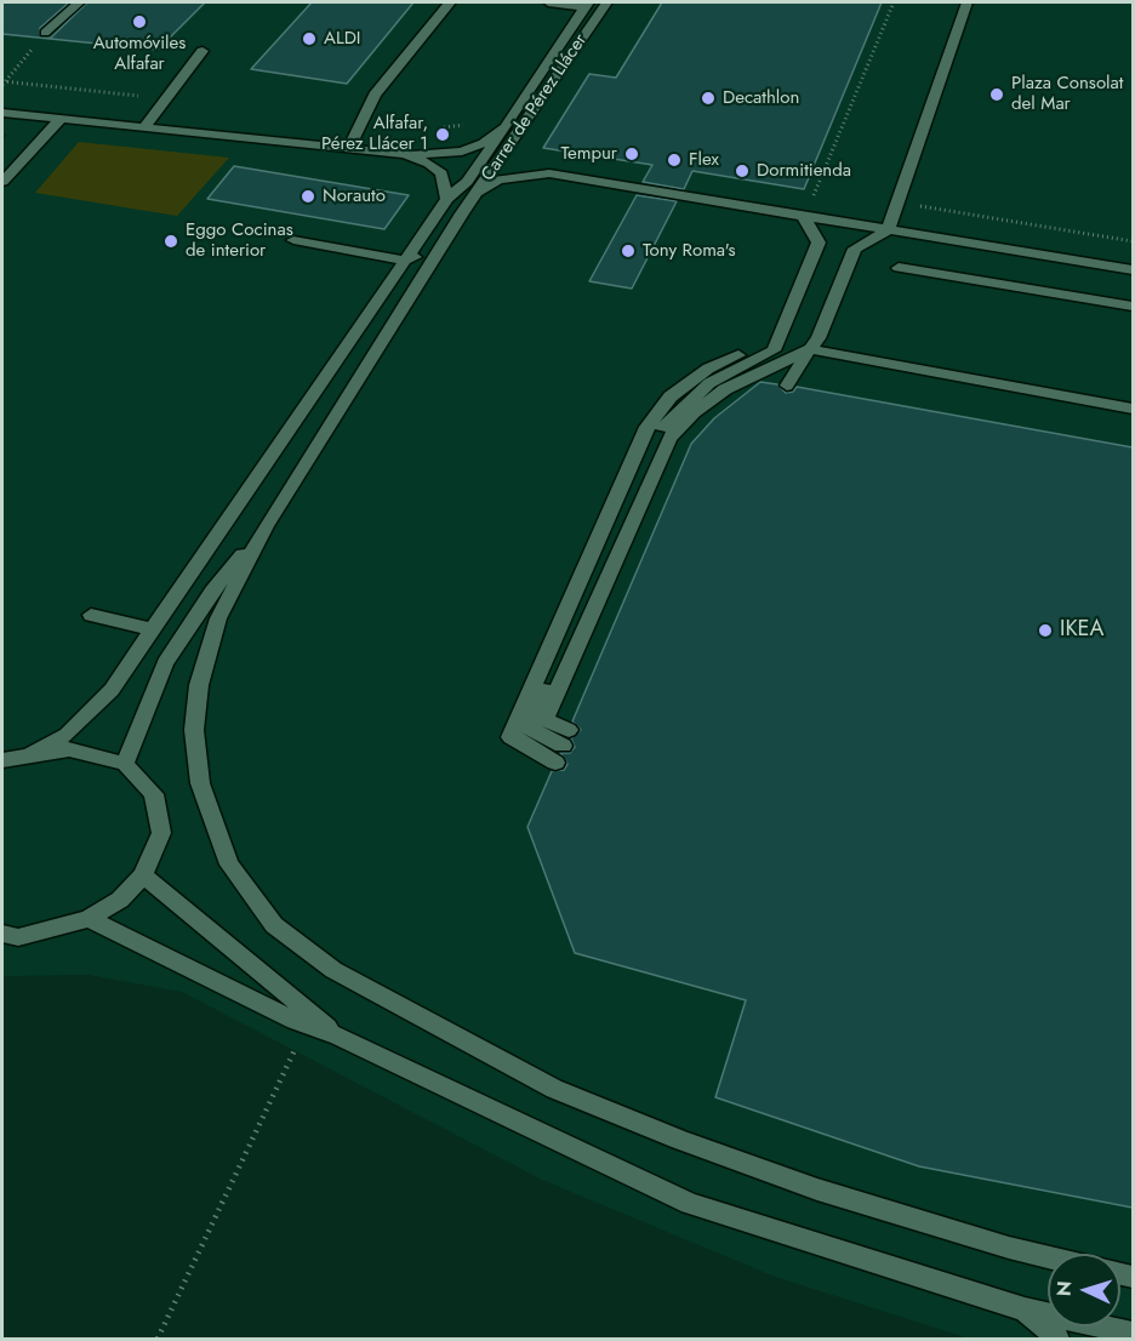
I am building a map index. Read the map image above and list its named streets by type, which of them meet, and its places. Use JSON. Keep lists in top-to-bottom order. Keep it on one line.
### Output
{"streets":{"street":["Carrer de Pérez Llácer"]},"places":["Automóviles Alfafar","ALDI","Plaza Consolat del Mar","Decathlon","Alfafar, Pérez Llácer 1","Tempur","Flex","Dormitienda","Norauto","Eggo Cocinas de interior","Tony Roma's","IKEA"],"north":"left"}
